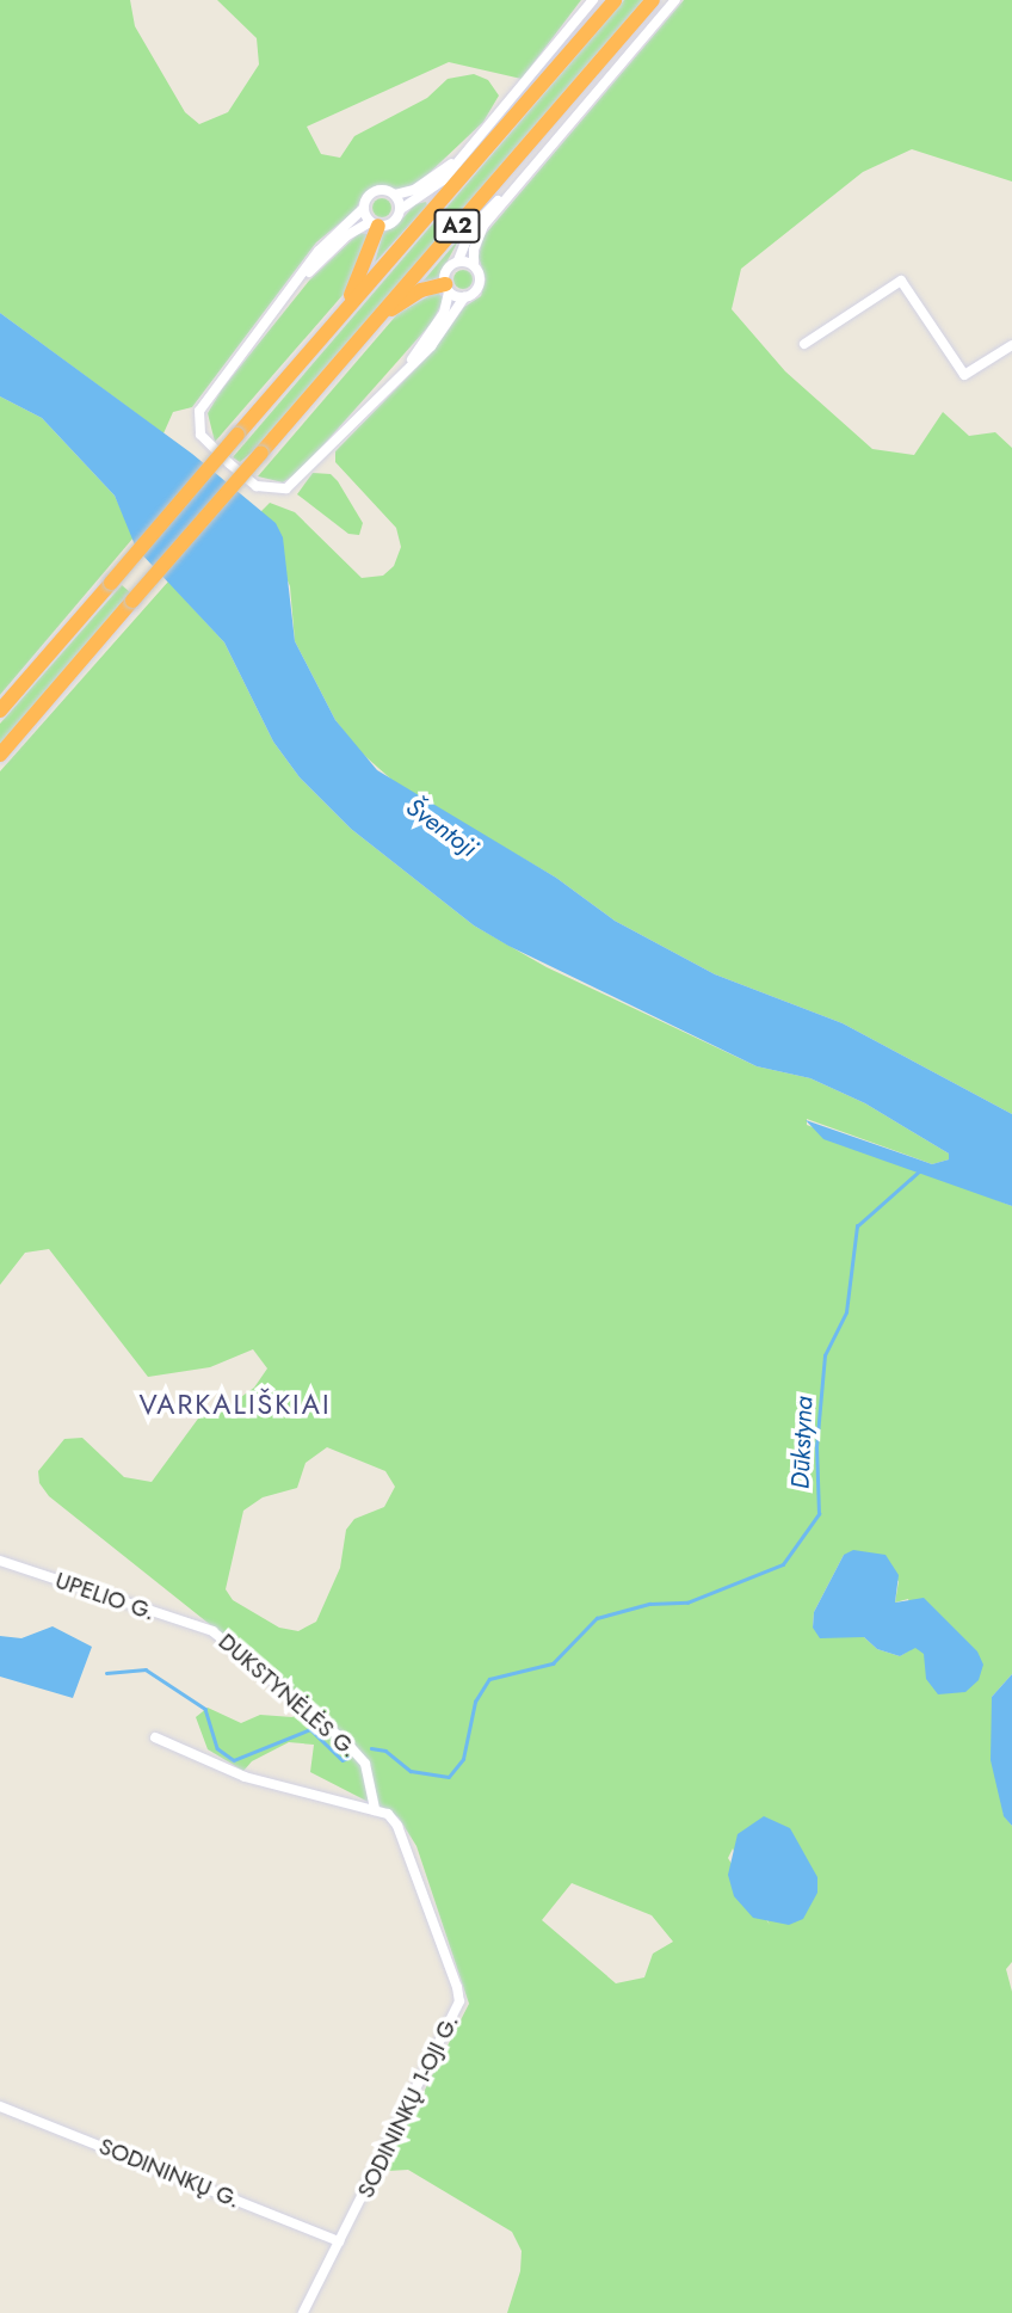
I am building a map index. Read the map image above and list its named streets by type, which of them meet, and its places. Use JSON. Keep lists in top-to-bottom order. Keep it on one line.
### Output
{"streets":{"highway":["A2"],"street":["UPELIO G.","DUKSTYNĖLĖS G.","SODININKŲ 1-OJI G.","SODININKŲ G."]},"crossings":[["UPELIO G.","DUKSTYNĖLĖS G."],["DUKSTYNĖLĖS G.","SODININKŲ 1-OJI G."],["SODININKŲ 1-OJI G.","SODININKŲ G."]],"districts":["VARKALIŠKIAI"],"water":["Šventoji","Dūkstyna"]}
